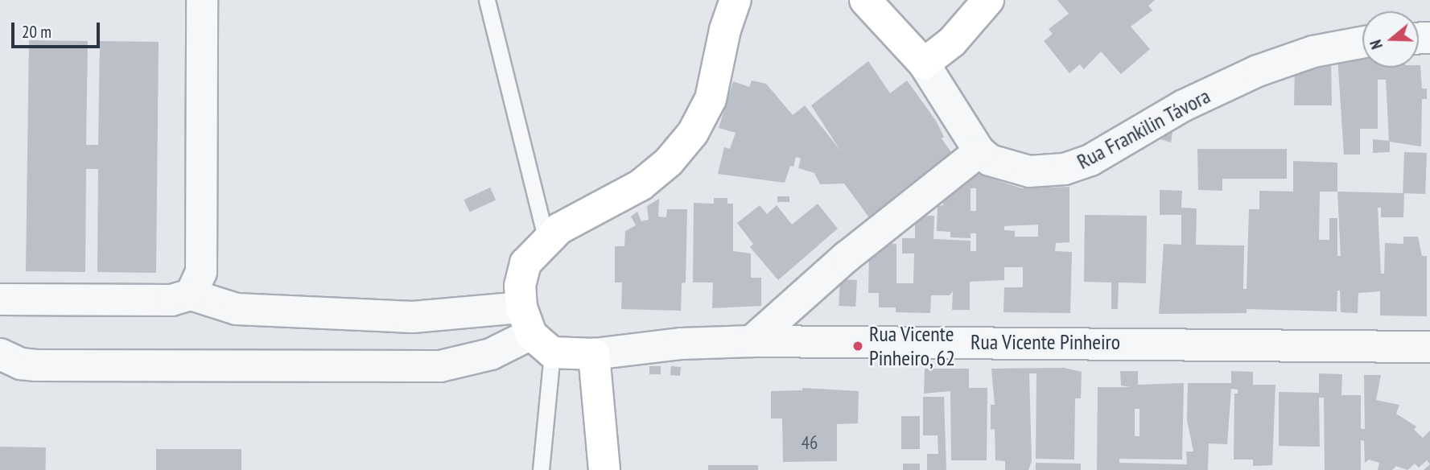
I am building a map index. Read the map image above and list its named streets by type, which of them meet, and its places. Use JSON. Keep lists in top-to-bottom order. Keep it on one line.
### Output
{"streets":{"street":["Rua Frankilin Távora","Rua Vicente Pinheiro"]},"places":["Rua Vicente Pinheiro, 62"],"house_numbers":["46"],"scale_bar":"20 m","north":"left"}
